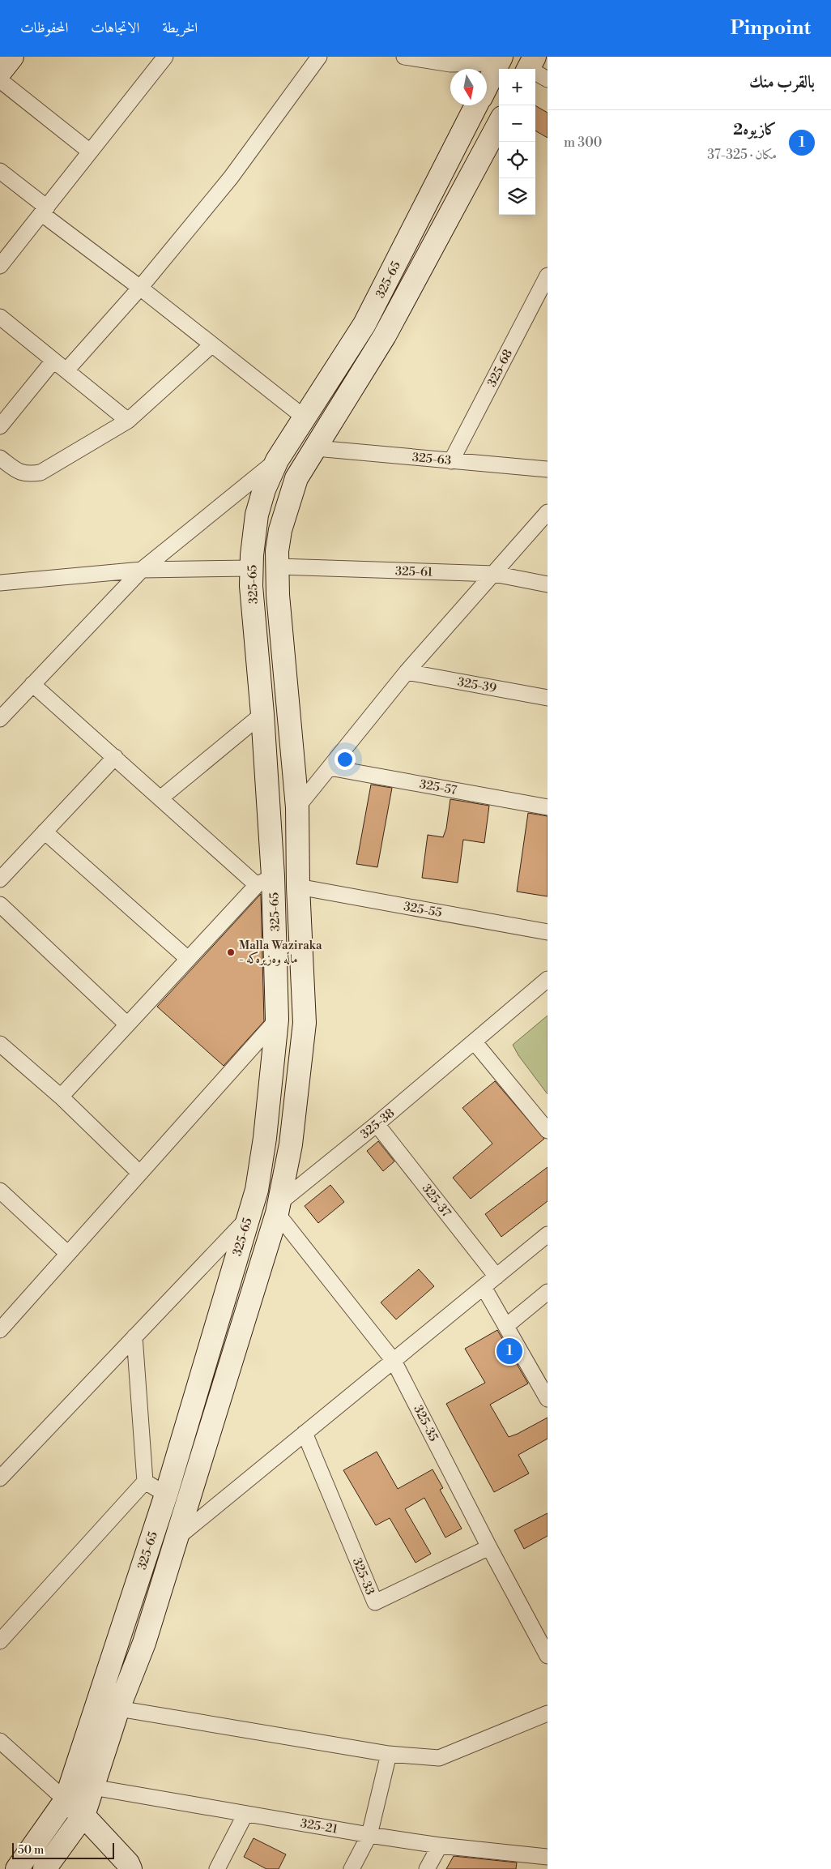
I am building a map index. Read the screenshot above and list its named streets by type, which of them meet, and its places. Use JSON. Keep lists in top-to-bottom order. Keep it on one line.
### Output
{"streets":{"street":["325-65","325-68","325-63","325-61","325-39","325-57","325-55","325-38","325-37","325-35","325-33","325-21"]},"crossings":[["325-65","325-63"],["325-65","325-61"],["325-65","325-55"],["325-65","325-38"],["325-65","325-35"],["325-65","325-21"],["325-68","325-63"],["325-38","325-37"],["325-38","325-35"],["325-35","325-33"]],"places":["Malla Waziraka - ماڵە وەزیرەکە"],"scale_bar":"50 m","north":"bottom","page":{"header":"Pinpoint","nav":["الخريطة","الاتجاهات","المحفوظات"],"heading":"بالقرب منك","map_buttons":["+","−"],"list":[{"mark":"1","name":"كازيوه2","note":"مكان · 325-37","value":"300 m"}],"pins":"1","scale":"50 m"}}
